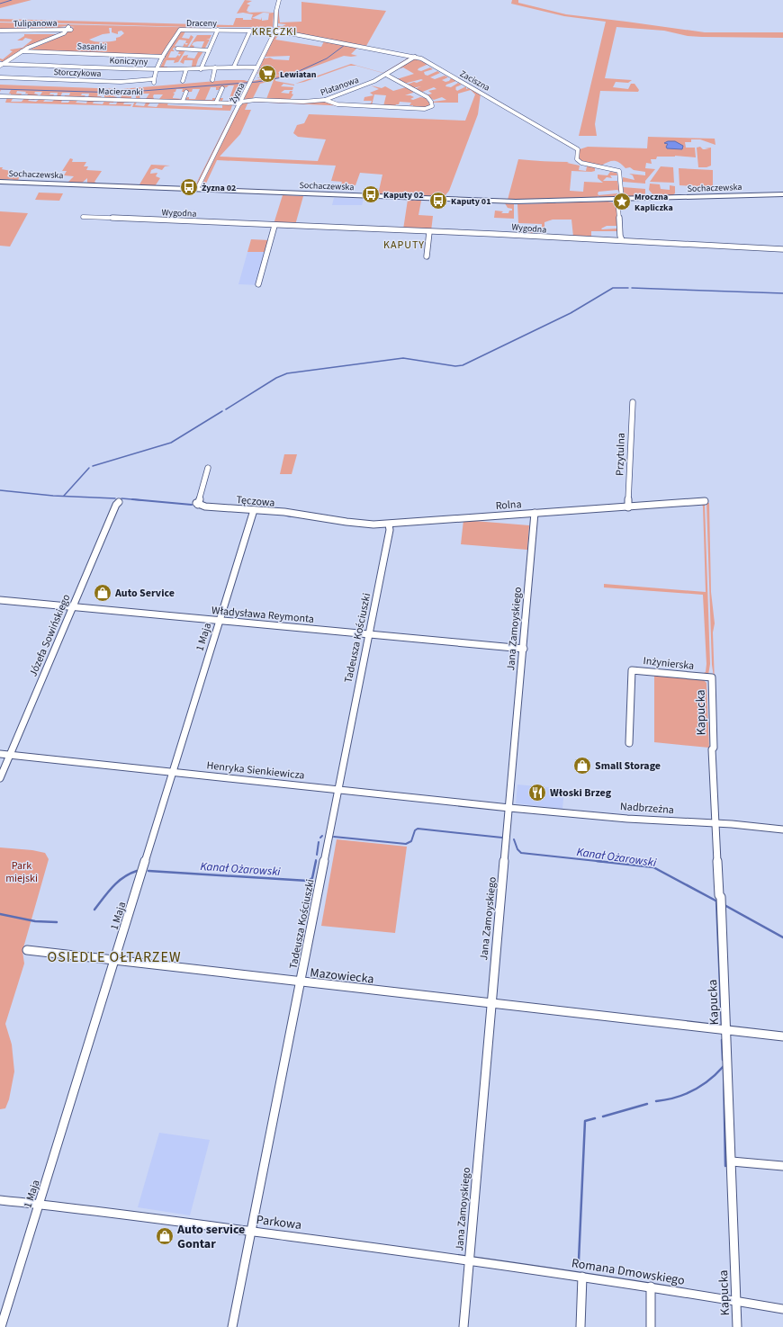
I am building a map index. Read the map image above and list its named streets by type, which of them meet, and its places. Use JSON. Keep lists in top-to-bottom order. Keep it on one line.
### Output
{"streets":{"street":["Tulipanowa","Draceny","Sasanki","Koniczyny","Storczykowa","Zaciszna","Platanowa","Macierzanki","Żyzna","Sochaczewska","Wygodna","Przytulna","Tęczowa","Rolna","Władysława Reymonta","Jana Zamoyskiego","Józefa Sowińskiego","1 Maja","Tadeusza Kościuszki","Inżynierska","Kapucka","Henryka Sienkiewicza","Nadbrzeżna","Mazowiecka","Parkowa","Romana Dmowskiego"]},"crossings":[["Tulipanowa","Sasanki"],["Draceny","Koniczyny"],["Draceny","Storczykowa"],["Sasanki","Storczykowa"],["Koniczyny","Storczykowa"],["Koniczyny","Żyzna"],["Zaciszna","Platanowa"],["Zaciszna","Żyzna"],["Zaciszna","Sochaczewska"],["Platanowa","Macierzanki"],["Platanowa","Żyzna"],["Macierzanki","Żyzna"],["Żyzna","Sochaczewska"],["Przytulna","Rolna"],["Tęczowa","Rolna"],["Tęczowa","1 Maja"],["Rolna","Jana Zamoyskiego"],["Rolna","Tadeusza Kościuszki"],["Władysława Reymonta","Jana Zamoyskiego"],["Władysława Reymonta","Józefa Sowińskiego"],["Władysława Reymonta","1 Maja"],["Władysława Reymonta","Tadeusza Kościuszki"],["Jana Zamoyskiego","Henryka Sienkiewicza"],["Jana Zamoyskiego","Nadbrzeżna"],["Jana Zamoyskiego","Mazowiecka"],["Jana Zamoyskiego","Parkowa"],["Jana Zamoyskiego","Romana Dmowskiego"],["Józefa Sowińskiego","Henryka Sienkiewicza"],["1 Maja","Henryka Sienkiewicza"],["1 Maja","Mazowiecka"],["1 Maja","Parkowa"],["Tadeusza Kościuszki","Henryka Sienkiewicza"],["Tadeusza Kościuszki","Mazowiecka"],["Tadeusza Kościuszki","Parkowa"],["Inżynierska","Kapucka"],["Kapucka","Nadbrzeżna"],["Kapucka","Mazowiecka"],["Kapucka","Romana Dmowskiego"],["Henryka Sienkiewicza","Nadbrzeżna"],["Parkowa","Romana Dmowskiego"]],"districts":["KRĘCZKI","KAPUTY","OSIEDLE OŁTARZEW"],"water":["Kanał Ożarowski"],"parks":["Park miejski"],"places":{"supermarket":["Lewiatan"],"bus stop":["Żyzna 02","Kaputy 02","Kaputy 01"],"place":["Mroczna Kapliczka"],"shop":["Auto Service","Small Storage","Auto service Gontar"],"restaurant":["Włoski Brzeg"]}}
